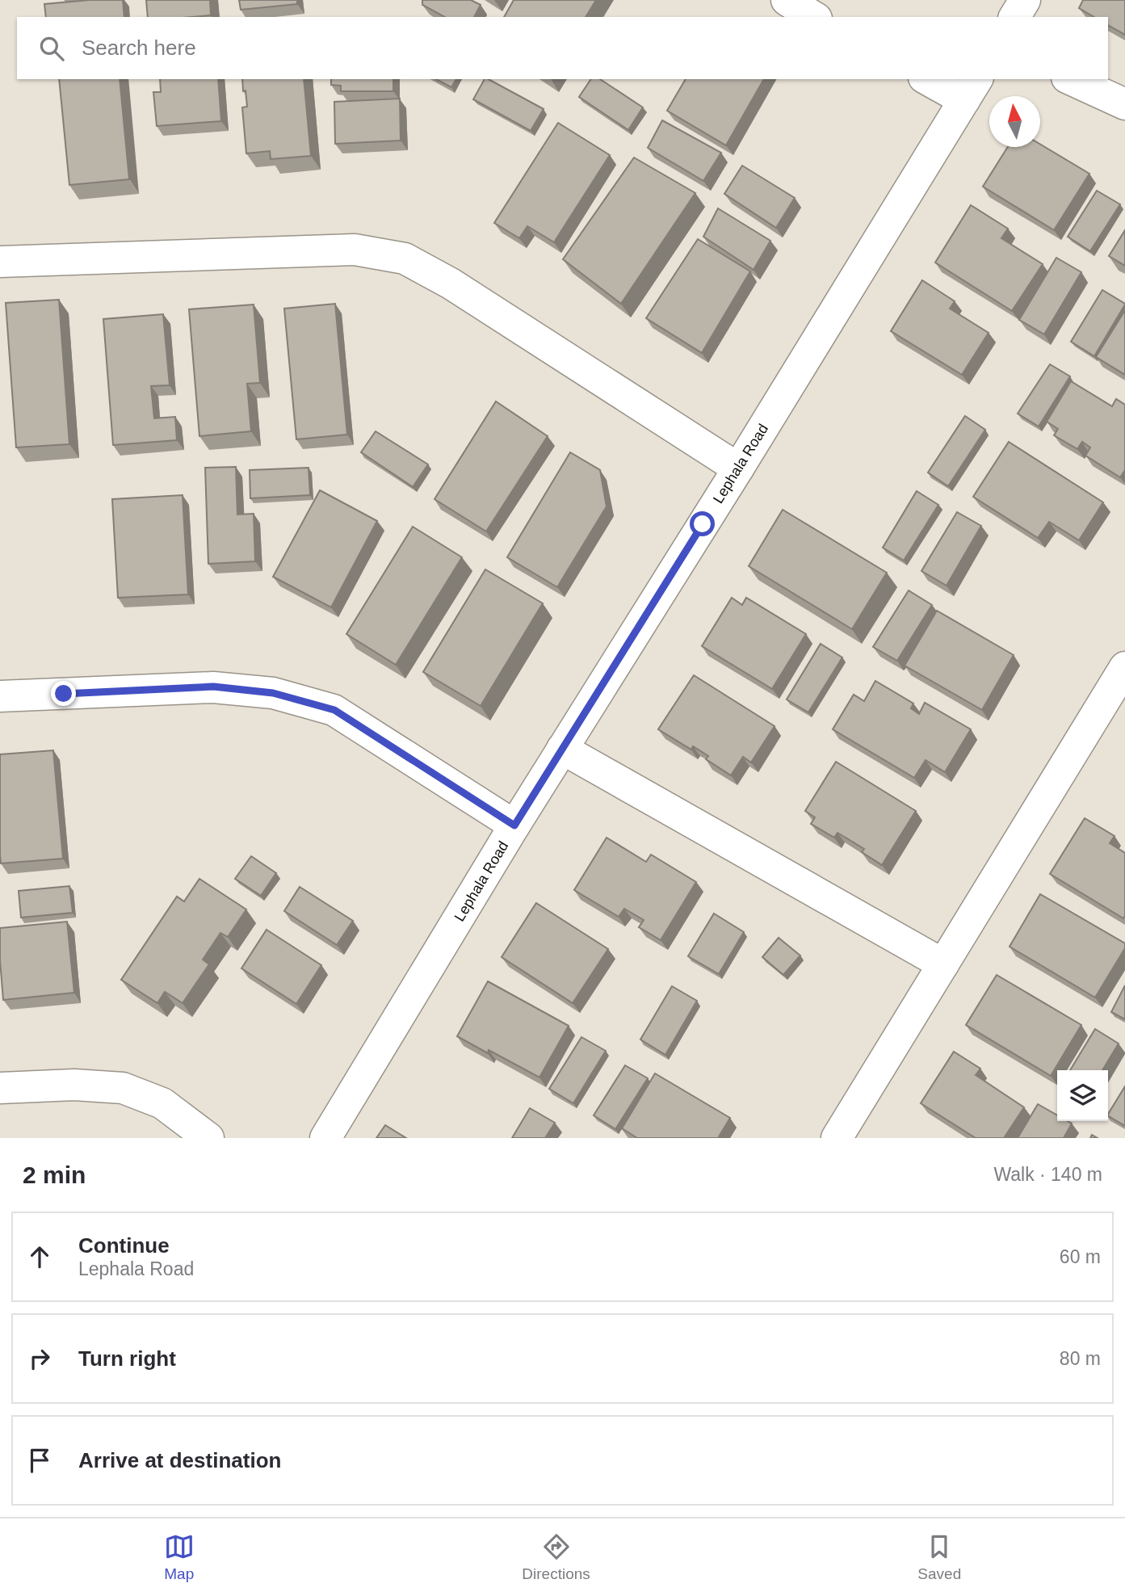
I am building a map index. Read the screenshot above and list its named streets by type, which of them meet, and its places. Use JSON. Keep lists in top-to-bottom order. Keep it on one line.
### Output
{"streets":{"street":["Lephala Road"]},"north":"top","page":{"search":"Search here","heading":["2 min","Walk · 140 m"],"list":[["Continue","Lephala Road","60 m"],["Turn right","80 m"],"Arrive at destination"],"nav":["Map","Directions","Saved"]}}
